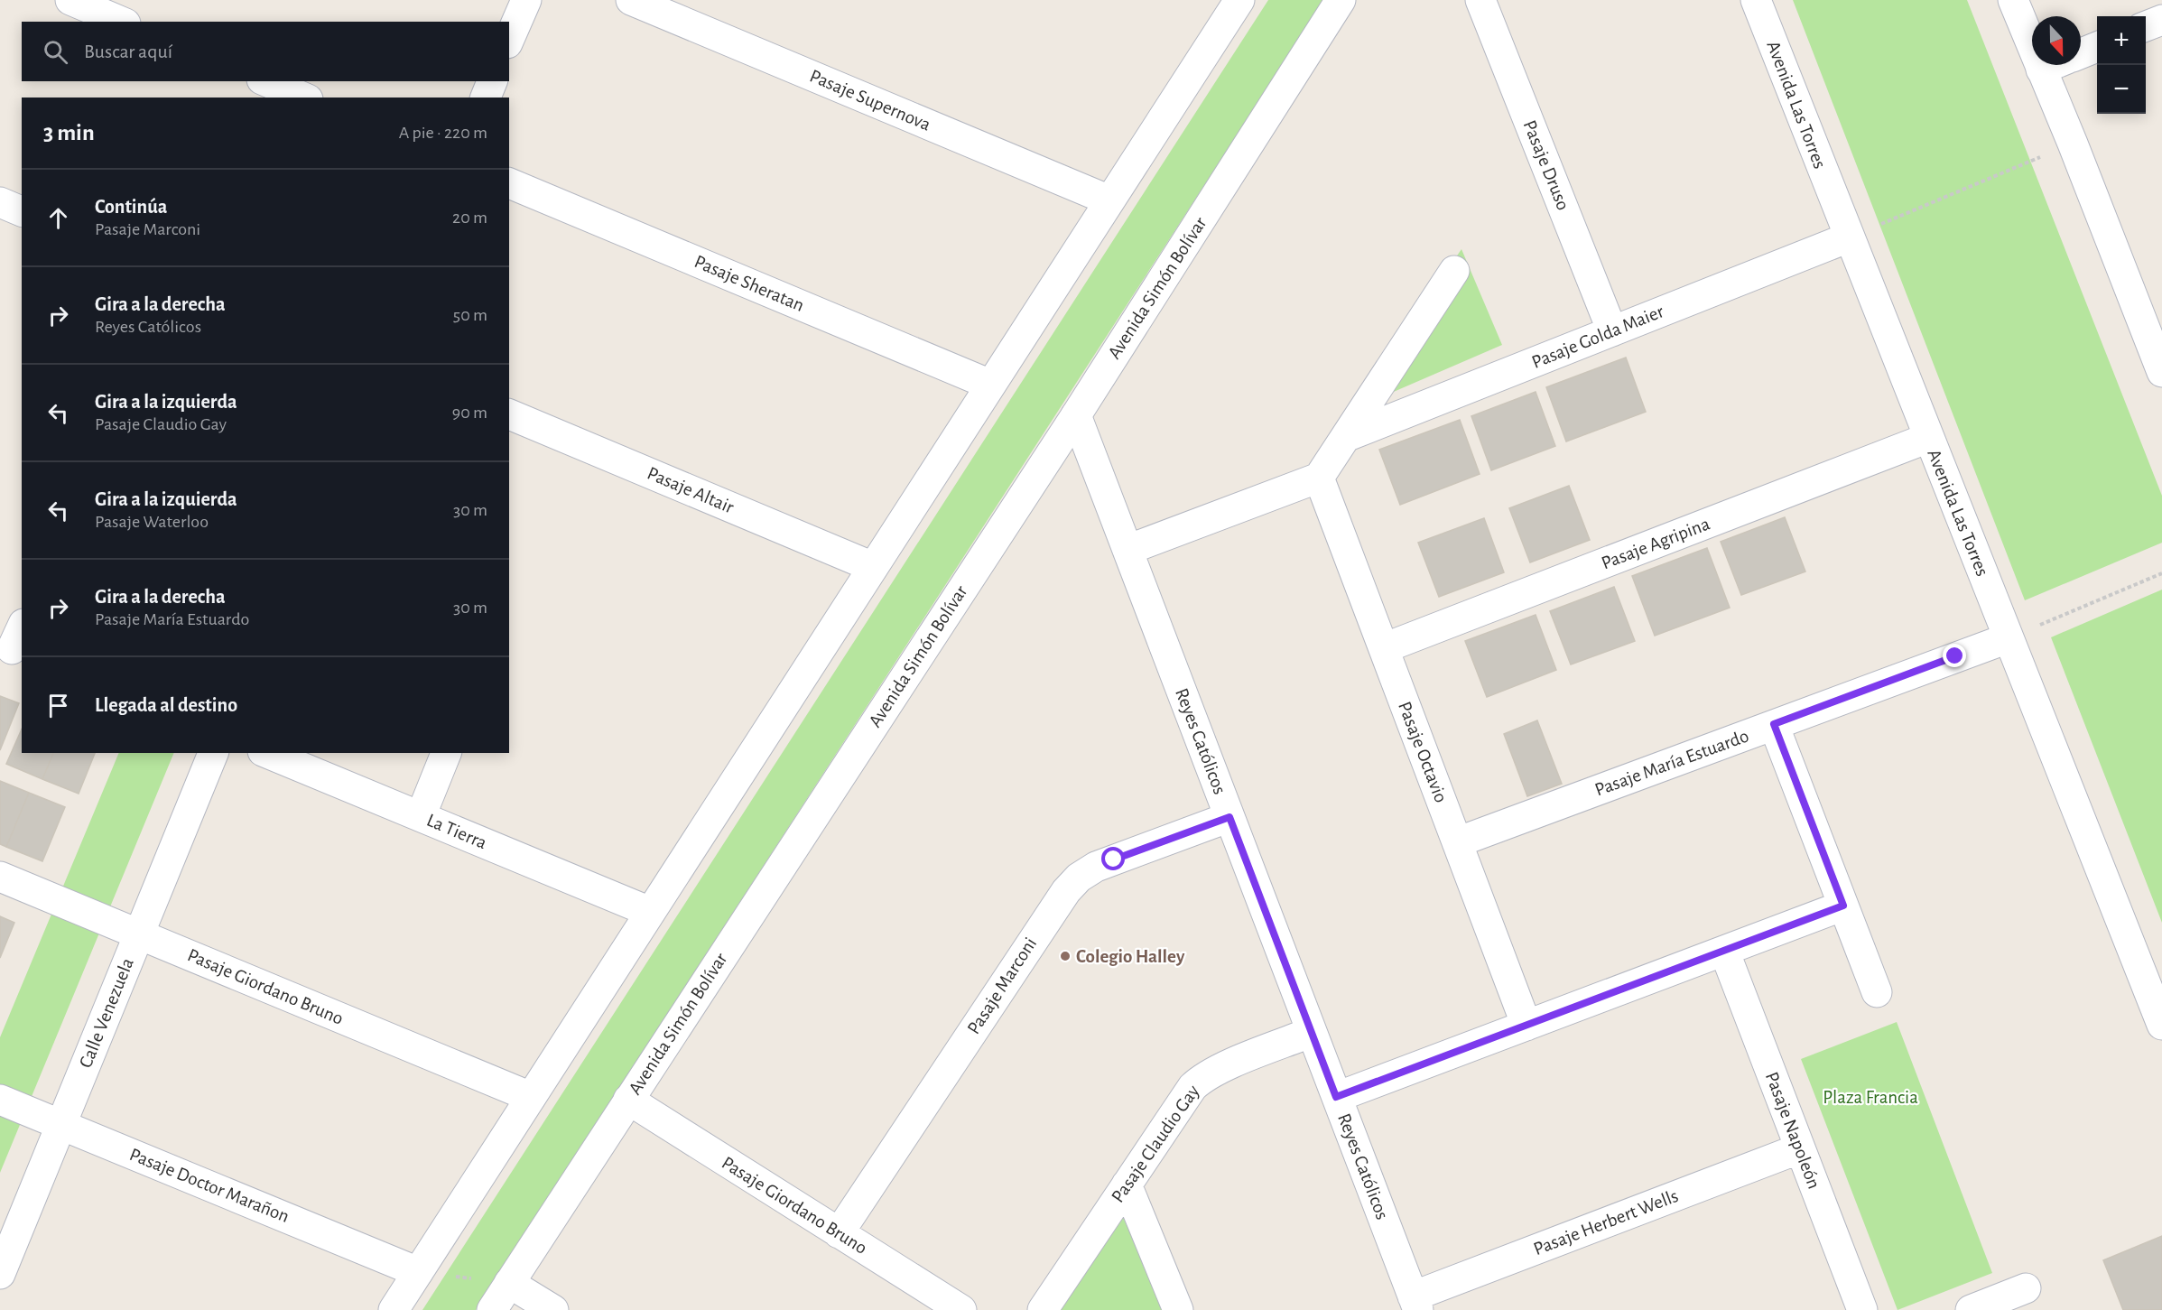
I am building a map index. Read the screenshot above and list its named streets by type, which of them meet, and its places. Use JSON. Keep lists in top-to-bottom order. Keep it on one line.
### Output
{"streets":{"street":["Pasaje Supernova","Avenida Las Torres","Pasaje Druso","Pasaje Sheratan","Avenida Simón Bolívar","Pasaje Golda Maier","Pasaje Altair","Pasaje Agripina","Reyes Católicos","Pasaje Octavio","Pasaje María Estuardo","La Tierra","Pasaje Marconi","Pasaje Giordano Bruno","Calle Venezuela","Pasaje Napoleón","Pasaje Claudio Gay","Pasaje Doctor Marañon","Pasaje Herbert Wells"]},"crossings":[["Avenida Las Torres","Pasaje Golda Maier"],["Avenida Las Torres","Pasaje Agripina"],["Avenida Las Torres","Pasaje María Estuardo"],["Pasaje Druso","Pasaje Golda Maier"],["Avenida Simón Bolívar","Reyes Católicos"],["Avenida Simón Bolívar","Pasaje Giordano Bruno"],["Pasaje Agripina","Pasaje Octavio"],["Reyes Católicos","Pasaje Marconi"],["Reyes Católicos","Pasaje Claudio Gay"],["Reyes Católicos","Pasaje Herbert Wells"],["Pasaje Octavio","Pasaje María Estuardo"],["Pasaje Marconi","Pasaje Giordano Bruno"],["Pasaje Giordano Bruno","Calle Venezuela"],["Calle Venezuela","Pasaje Doctor Marañon"],["Pasaje Napoleón","Pasaje Herbert Wells"]],"parks":["Plaza Francia"],"places":["Colegio Halley"],"north":"bottom","page":{"map_buttons":["+","−"],"search":"Buscar aquí","heading":["3 min","A pie · 220 m"],"list":[["Continúa","Pasaje Marconi","20 m"],["Gira a la derecha","Reyes Católicos","50 m"],["Gira a la izquierda","Pasaje Claudio Gay","90 m"],["Gira a la izquierda","Pasaje Waterloo","30 m"],["Gira a la derecha","Pasaje María Estuardo","30 m"],"Llegada al destino"]}}
